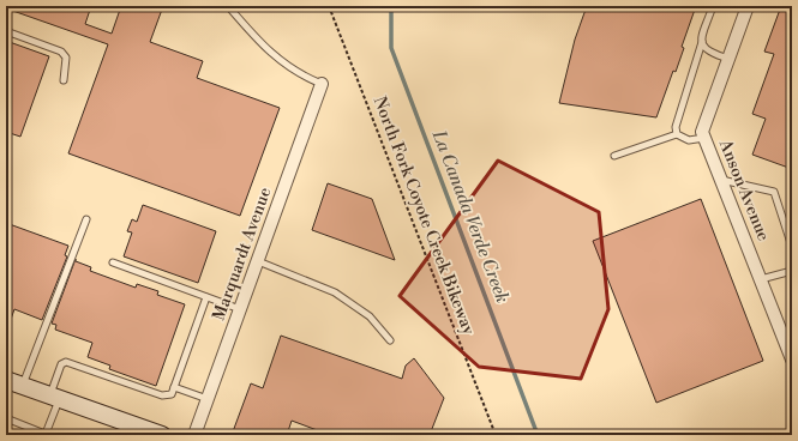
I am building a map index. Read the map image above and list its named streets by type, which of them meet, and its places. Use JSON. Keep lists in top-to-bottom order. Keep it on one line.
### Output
{"streets":{"street":["Anson Avenue","Marquardt Avenue"],"path":["North Fork Coyote Creek Bikeway"]},"water":["La Canada Verde Creek"]}
